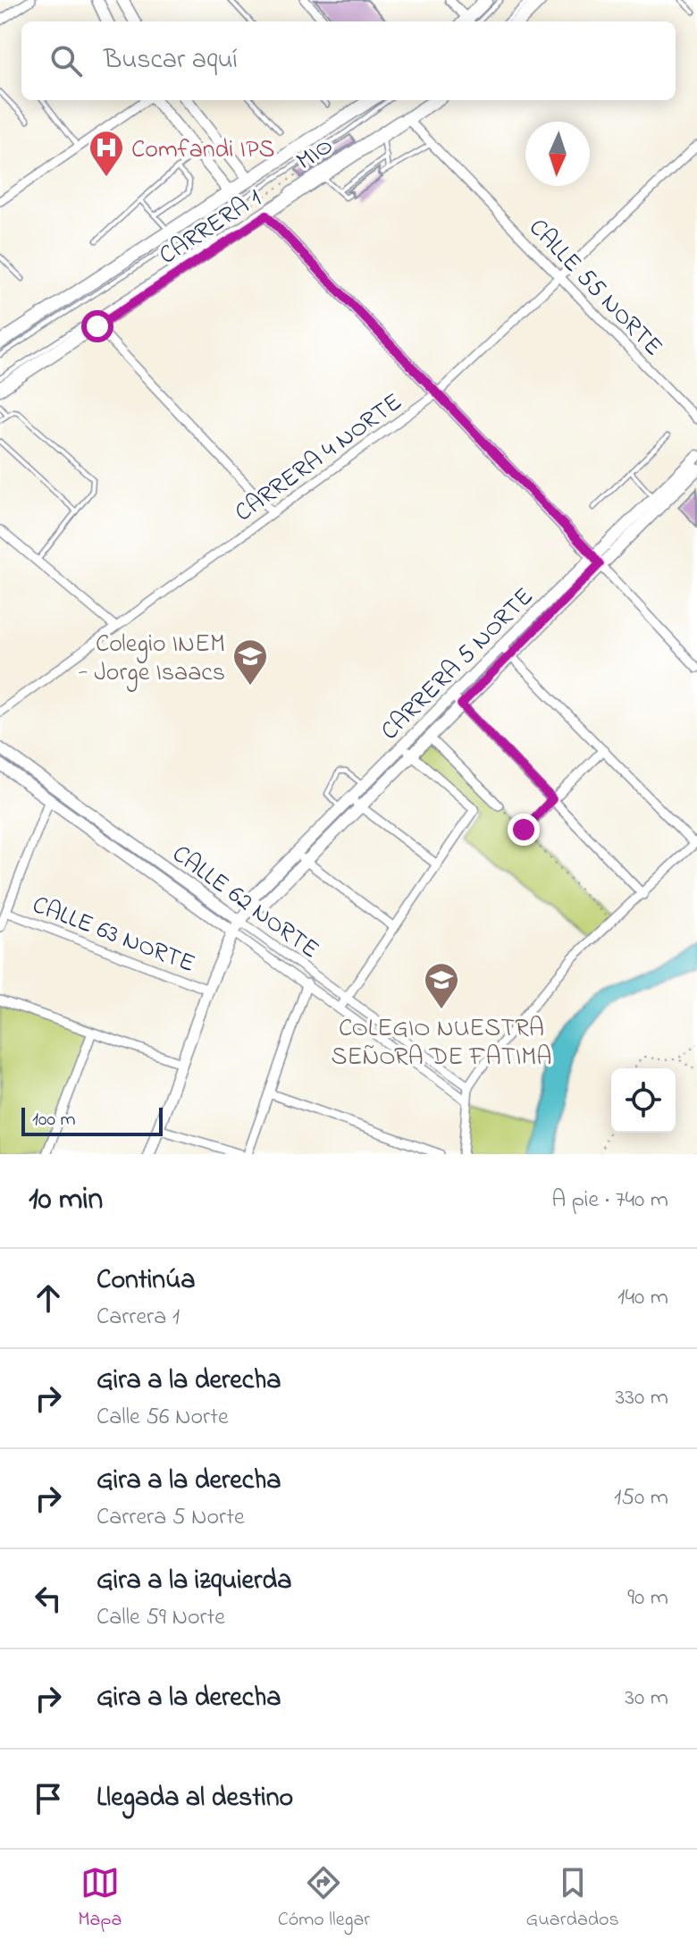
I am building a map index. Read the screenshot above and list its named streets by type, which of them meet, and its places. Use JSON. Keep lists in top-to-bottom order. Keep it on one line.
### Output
{"streets":{"main road":["CARRERA 1"],"street":["CALLE 55 NORTE","CARRERA 4 NORTE","CARRERA 5 NORTE","CALLE 62 NORTE","CALLE 63 NORTE"],"lane":["MIO"]},"crossings":[["CARRERA 1","CALLE 55 NORTE"],["CALLE 55 NORTE","CARRERA 4 NORTE"],["CARRERA 5 NORTE","CALLE 62 NORTE"],["CARRERA 5 NORTE","CALLE 63 NORTE"]],"places":{"hospital":["Comfandi IPS"],"school or university":["Colegio INEM - Jorge Isaacs","COLEGIO NUESTRA SEÑORA DE FATIMA"]},"scale_bar":"100 m","north":"bottom","page":{"search":"Buscar aquí","scale":"100 m","heading":["10 min","A pie · 740 m"],"list":[["Continúa","Carrera 1","140 m"],["Gira a la derecha","Calle 56 Norte","330 m"],["Gira a la derecha","Carrera 5 Norte","150 m"],["Gira a la izquierda","Calle 59 Norte","90 m"],["Gira a la derecha","30 m"],"Llegada al destino"],"nav":["Mapa","Cómo llegar","Guardados"]}}
